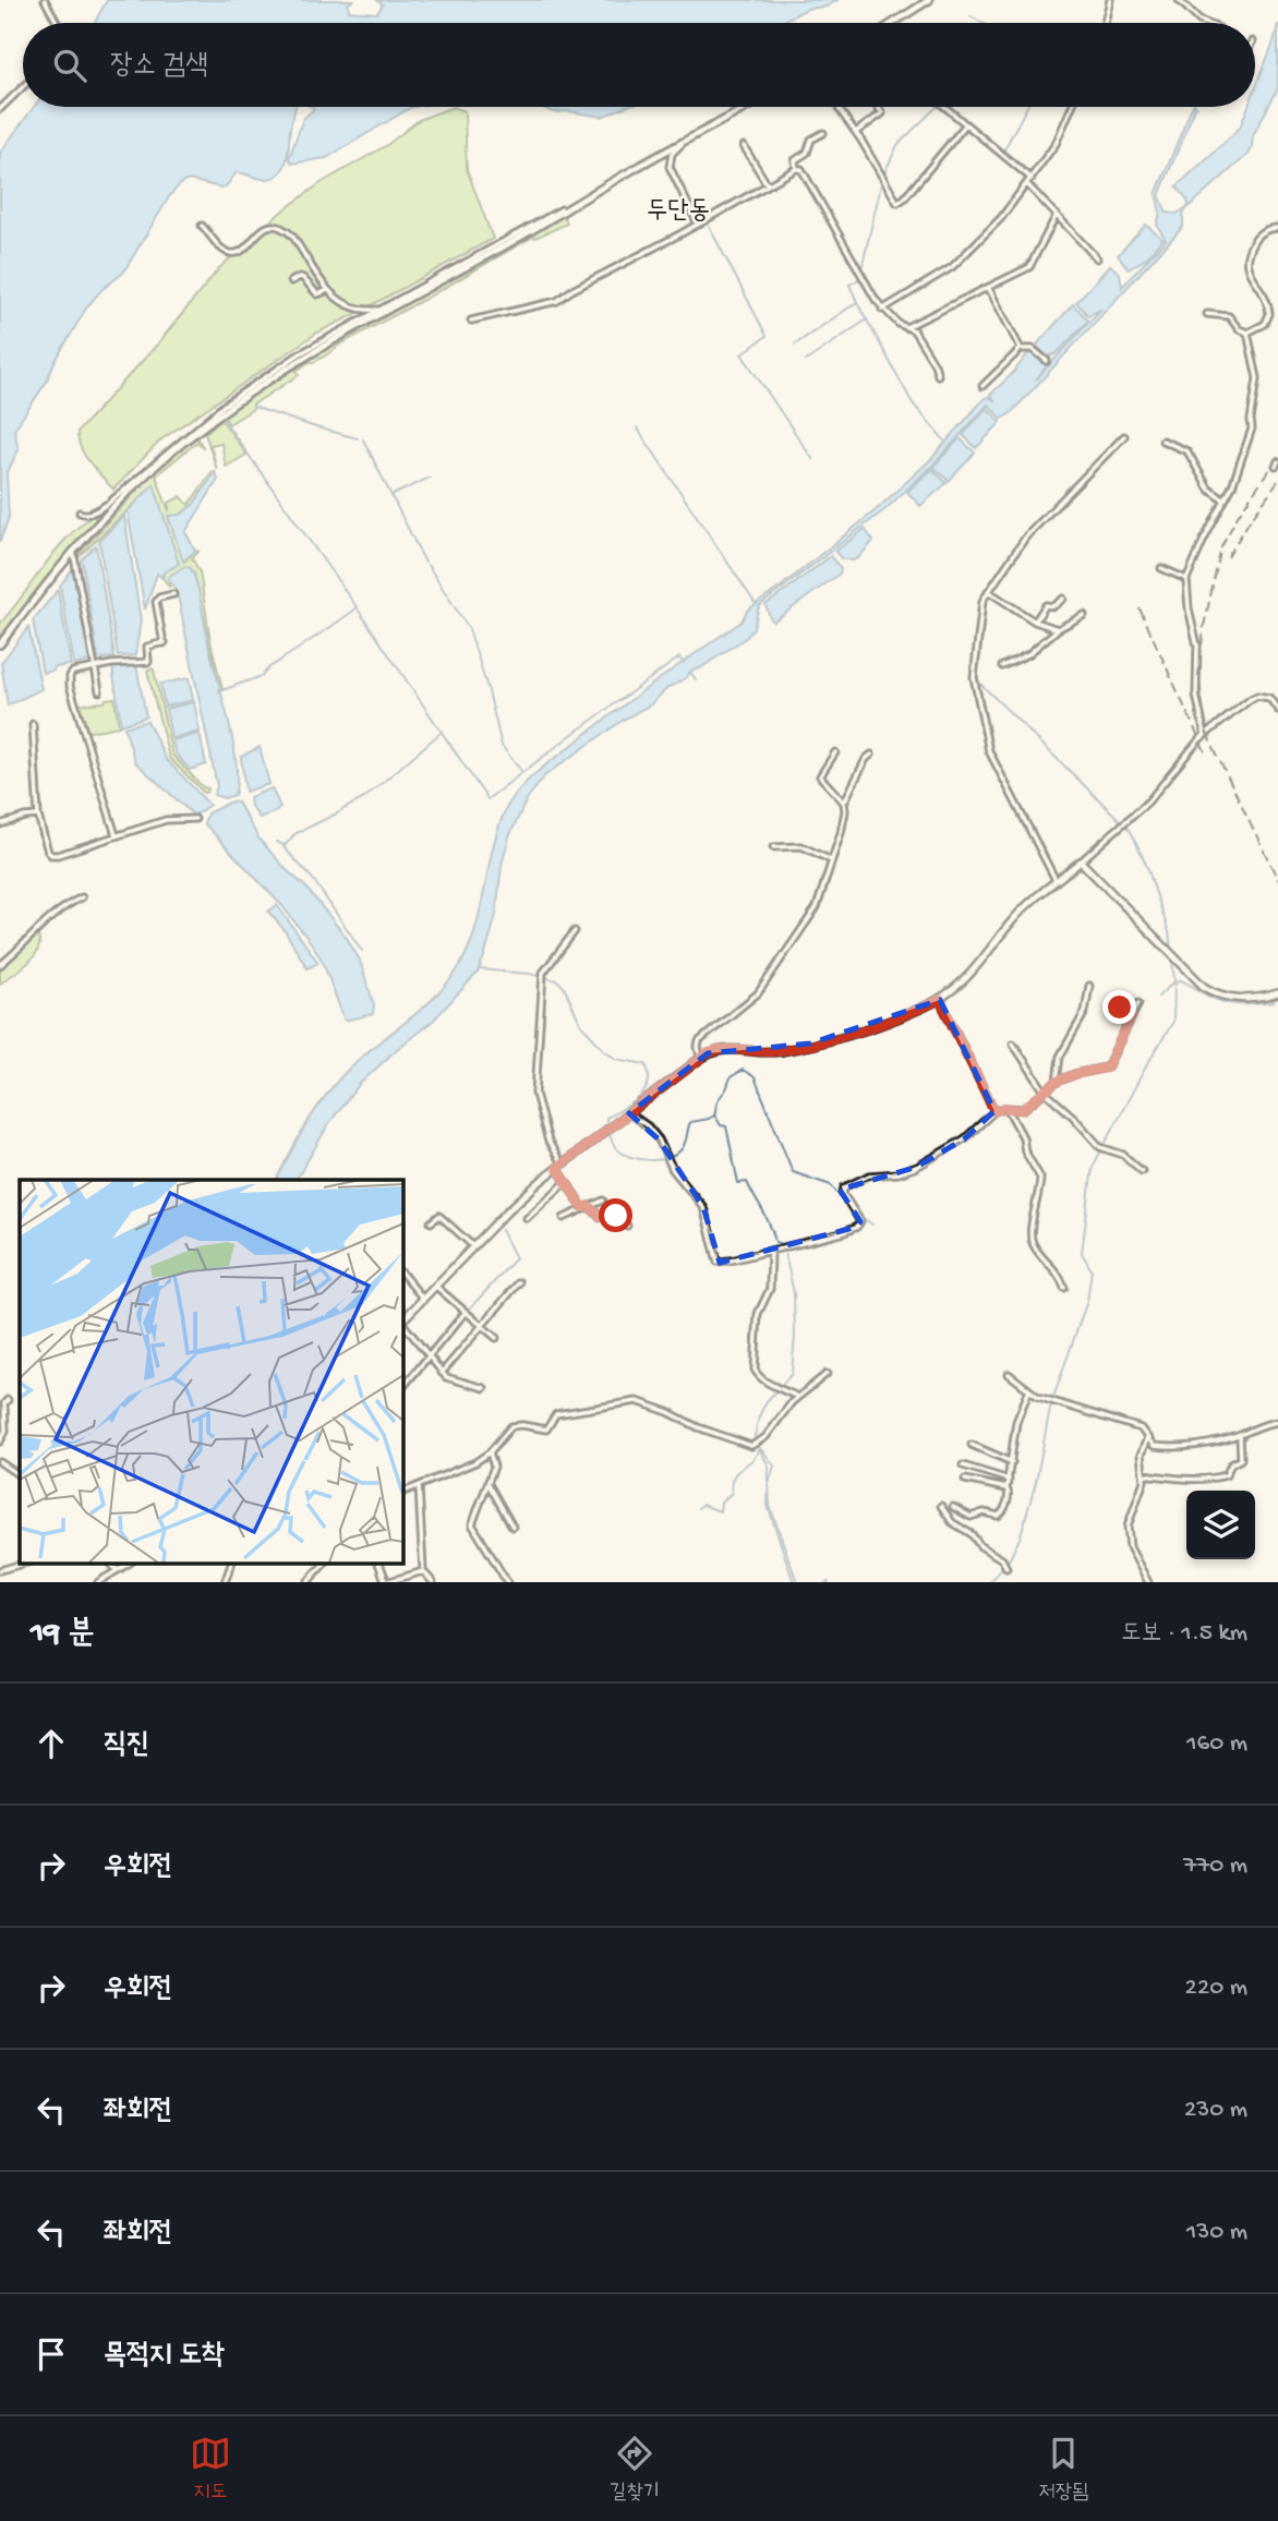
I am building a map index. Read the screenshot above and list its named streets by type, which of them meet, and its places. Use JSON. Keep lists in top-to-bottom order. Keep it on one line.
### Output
{"districts":["두단동"],"page":{"search":"장소 검색","heading":["19 분","도보 · 1.5 km"],"list":[["직진","160 m"],["우회전","770 m"],["우회전","220 m"],["좌회전","230 m"],["좌회전","130 m"],"목적지 도착"],"nav":["지도","길찾기","저장됨"]}}
